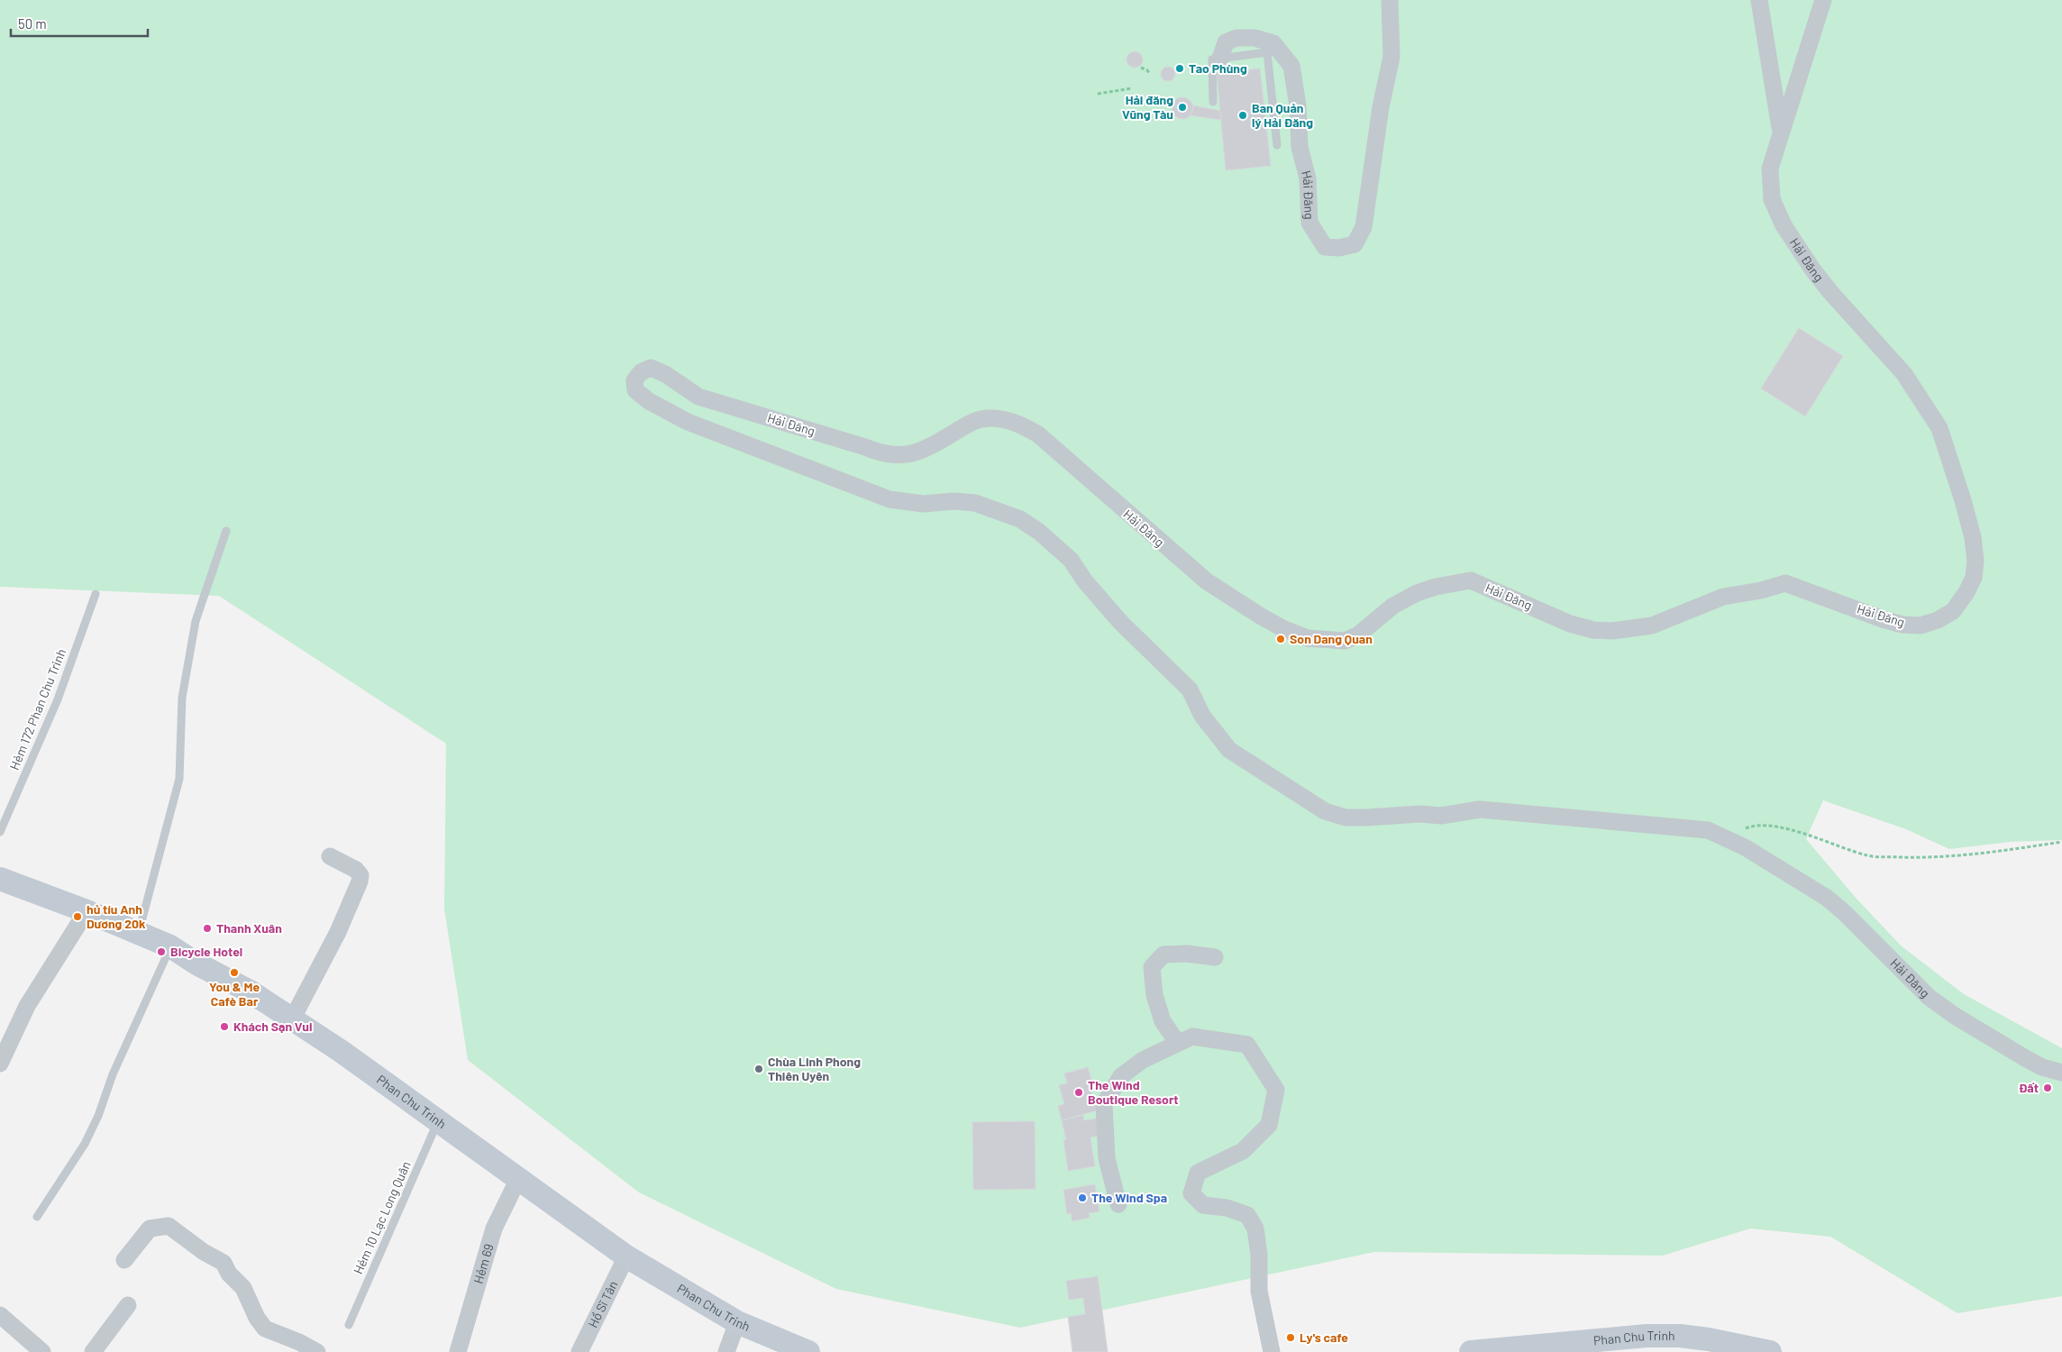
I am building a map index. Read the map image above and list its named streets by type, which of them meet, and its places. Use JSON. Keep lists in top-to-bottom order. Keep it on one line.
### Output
{"streets":{"main road":["Phan Chu Trinh"],"street":["Hải Đăng","Hẻm 69","Hồ Sĩ Tân"],"lane":["Hẻm 172 Phan Chu Trinh","Hẻm 10 Lạc Long Quân"]},"crossings":[["Phan Chu Trinh","Hẻm 10 Lạc Long Quân"],["Phan Chu Trinh","Hẻm 69"],["Phan Chu Trinh","Hồ Sĩ Tân"]],"places":["Tao Phùng","Hải đăng Vũng Tàu","Ban Quản lý Hải Đăng","Son Dang Quan","hủ tíu Anh Dương 20k","Thanh Xuân","Bicycle Hotel","You & Me Cafè Bar","Khách Sạn Vui","Chùa Linh Phong Thiên Uyên","Đất","The Wind Boutique Resort","The Wind Spa","Ly's cafe"],"scale_bar":"50 m"}
